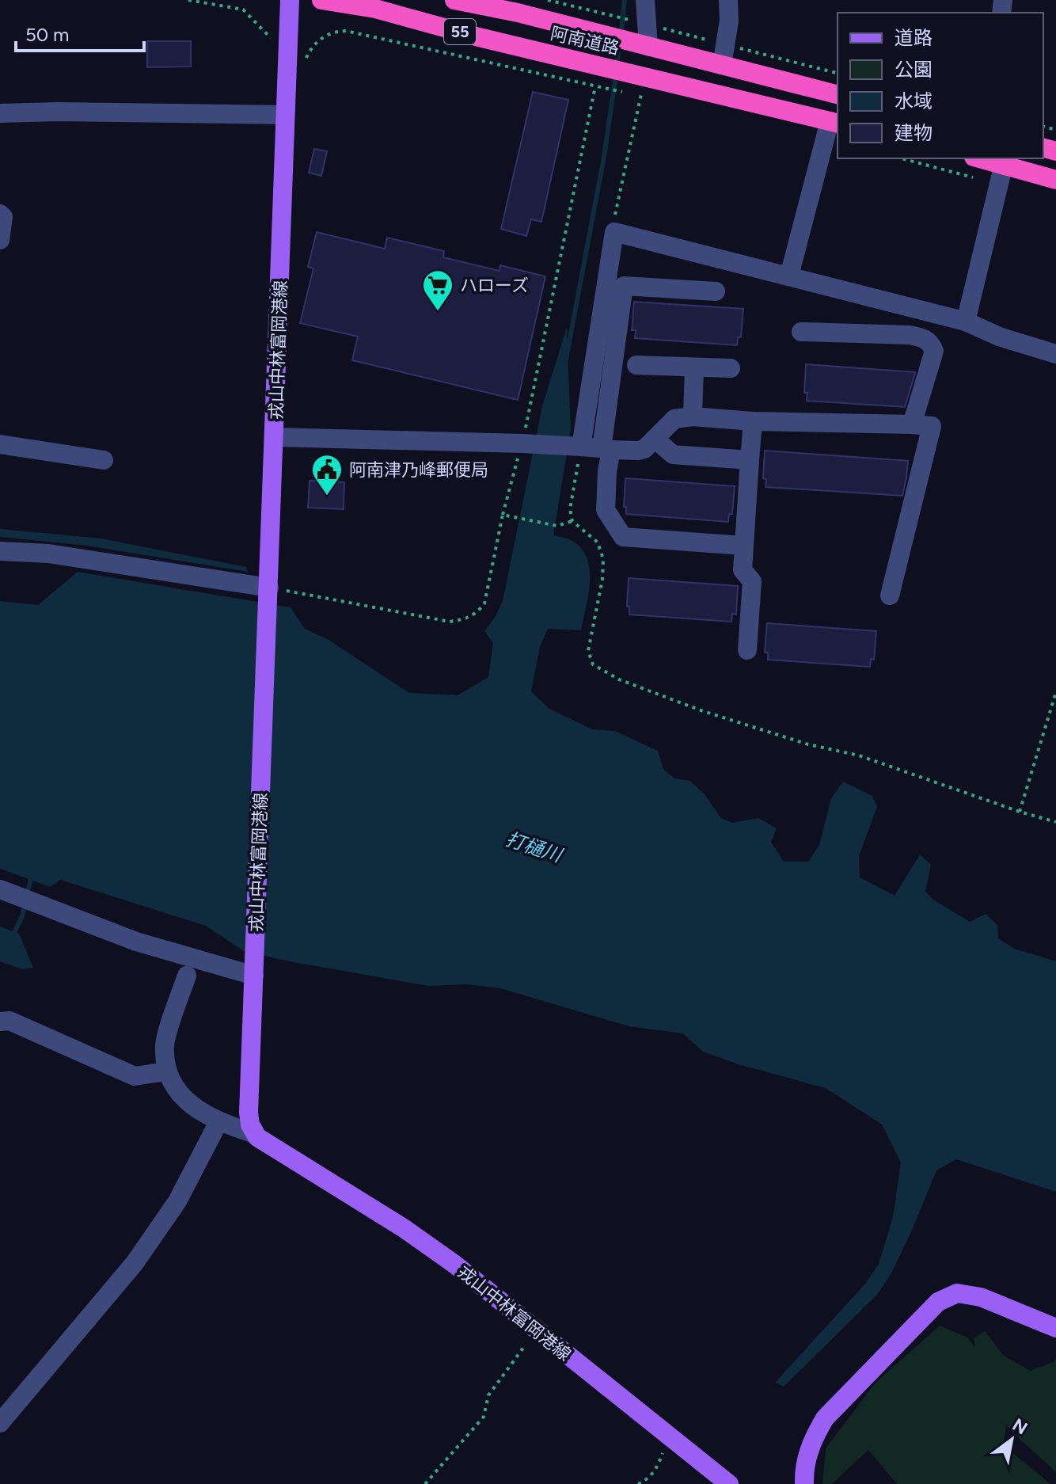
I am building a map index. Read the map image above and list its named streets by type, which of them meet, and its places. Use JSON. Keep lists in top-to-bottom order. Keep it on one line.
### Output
{"streets":{"highway":["55","阿南道路"],"main road":["戎山中林富岡港線"]},"water":["打樋川"],"places":{"supermarket":["ハローズ"],"public building":["阿南津乃峰郵便局"]},"legend":["道路","公園","水域","建物"],"scale_bar":"50 m","north":"top right"}
